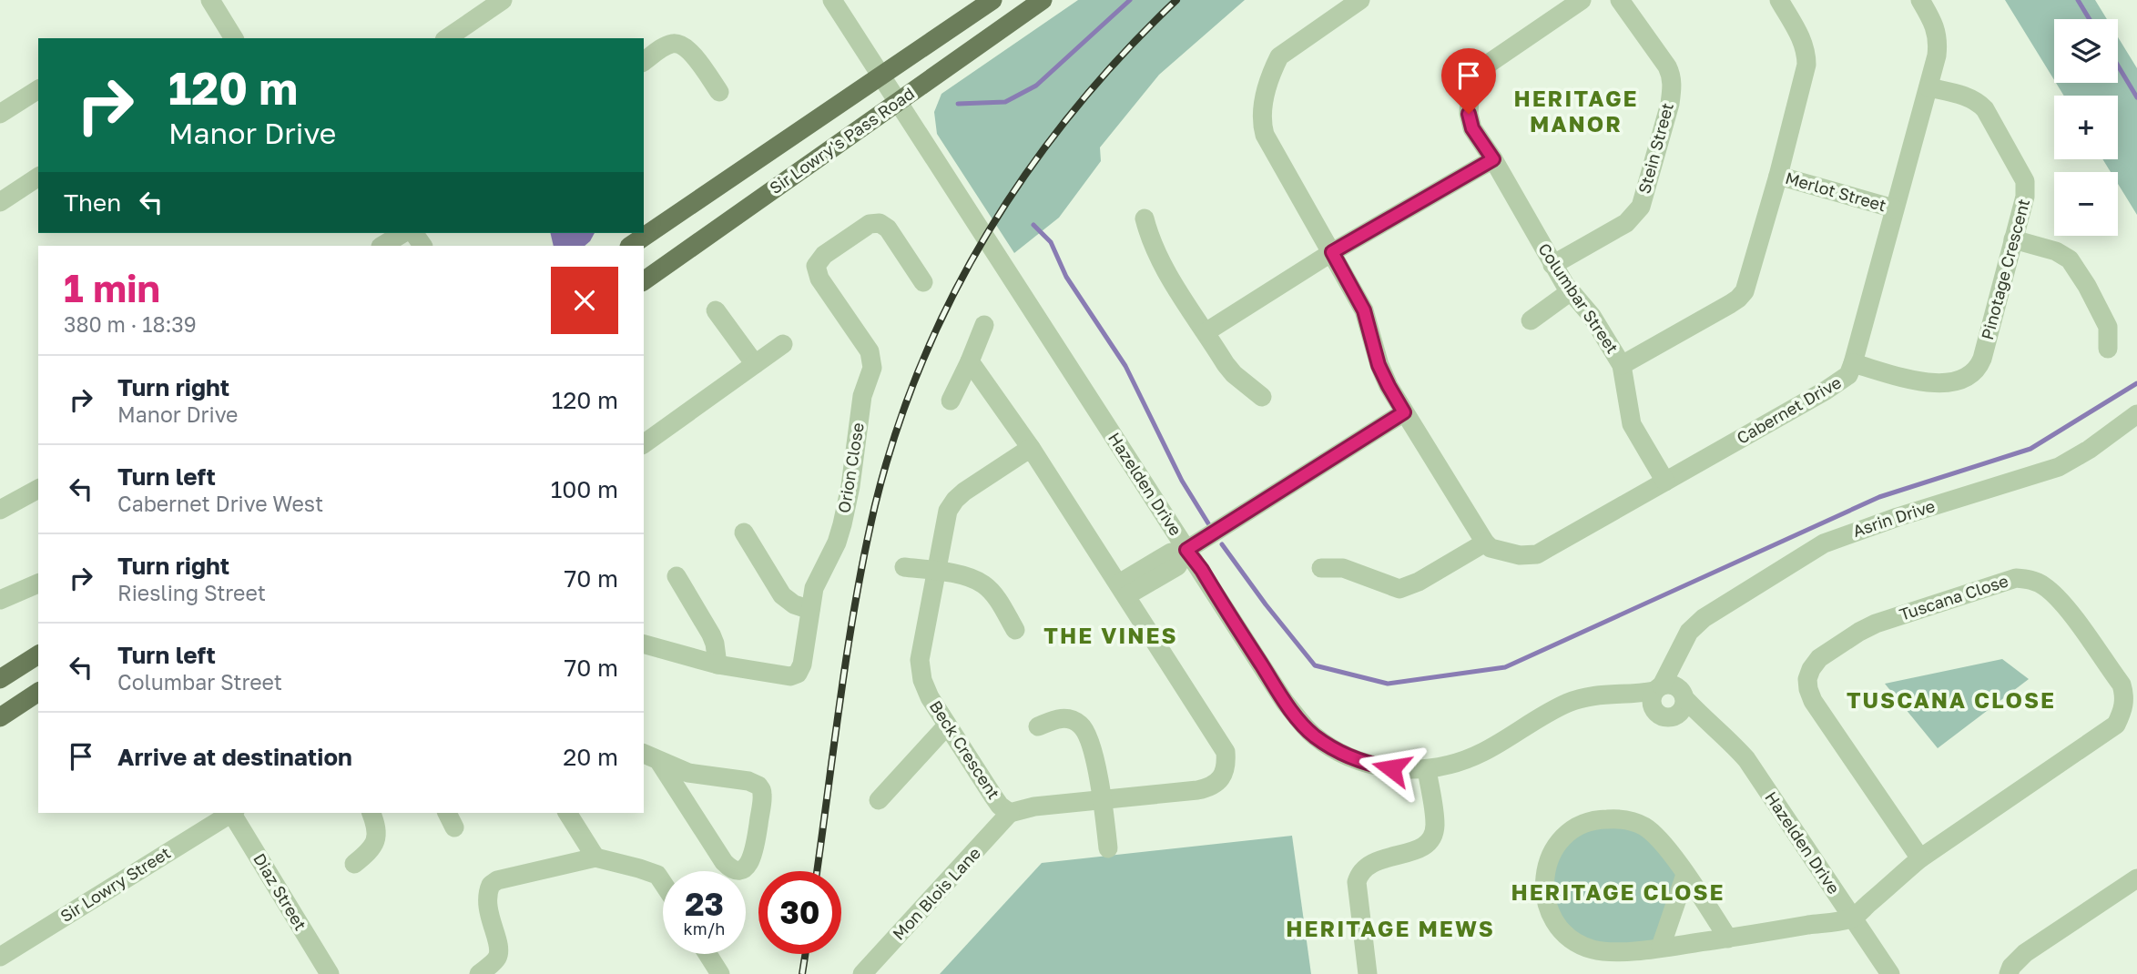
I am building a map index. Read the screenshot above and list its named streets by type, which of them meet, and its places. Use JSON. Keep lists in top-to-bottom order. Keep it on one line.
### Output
{"streets":{"main road":["Sir Lowry's Pass Road"],"street":["Stein Street","Merlot Street","Pinotage Crescent","Columbar Street","Cabernet Drive","Orion Close","Hazelden Drive","Asrin Drive","Tuscana Close","Beck Crescent","Sir Lowry Street","Diaz Street","Mon Blois Lane"]},"crossings":[["Sir Lowry's Pass Road","Hazelden Drive"],["Stein Street","Columbar Street"],["Merlot Street","Columbar Street"],["Merlot Street","Cabernet Drive"],["Pinotage Crescent","Cabernet Drive"],["Columbar Street","Cabernet Drive"],["Hazelden Drive","Asrin Drive"],["Hazelden Drive","Tuscana Close"],["Beck Crescent","Mon Blois Lane"]],"districts":["HERITAGE MANOR","THE VINES","TUSCANA CLOSE","HERITAGE CLOSE","HERITAGE MEWS"],"page":{"map_buttons":["+","−"],"turn":["120 m","Manor Drive"],"then":"Then","heading":["1 min","380 m · 18:39"],"list":[{"name":"Turn right","note":"Manor Drive","value":"120 m"},{"name":"Turn left","note":"Cabernet Drive West","value":"100 m"},{"name":"Turn right","note":"Riesling Street","value":"70 m"},{"name":"Turn left","note":"Columbar Street","value":"70 m"},{"name":"Arrive at destination","value":"20 m"}],"speed":"23 km/h","limit":"30"}}
